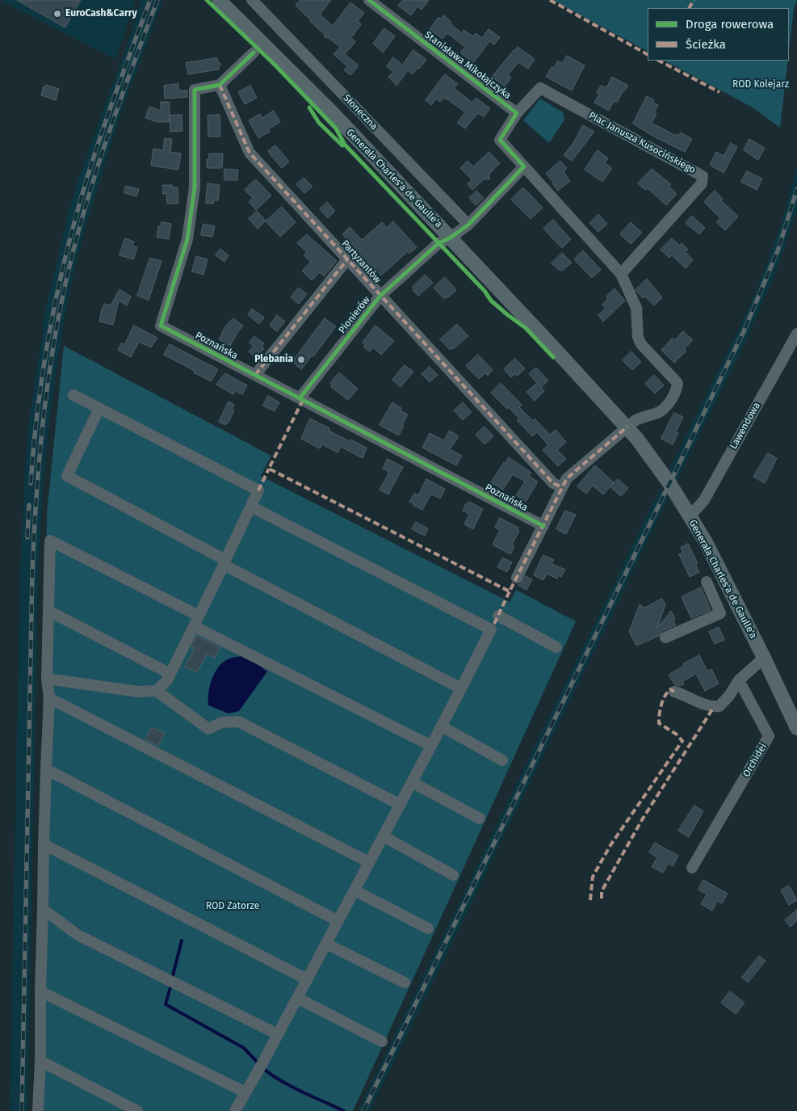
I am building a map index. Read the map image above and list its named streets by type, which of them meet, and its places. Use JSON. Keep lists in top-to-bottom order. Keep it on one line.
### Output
{"streets":{"main road":["Generała Charles'a de Gaulle'a"],"street":["Stanisława Mikołajczyka","Słoneczna","Plac Janusza Kusocińskiego","Partyzantów","Pionierów","Poznańska","Lawendowa","Orchidei"]},"crossings":[["Stanisława Mikołajczyka","Plac Janusza Kusocińskiego"],["Generała Charles'a de Gaulle'a","Pionierów"],["Generała Charles'a de Gaulle'a","Lawendowa"],["Partyzantów","Pionierów"],["Partyzantów","Poznańska"],["Pionierów","Poznańska"]],"parks":["ROD Kolejarz","ROD Zatorze"],"places":["EuroCash&Carry","Plebania"],"legend":["Droga rowerowa","Ścieżka"]}
